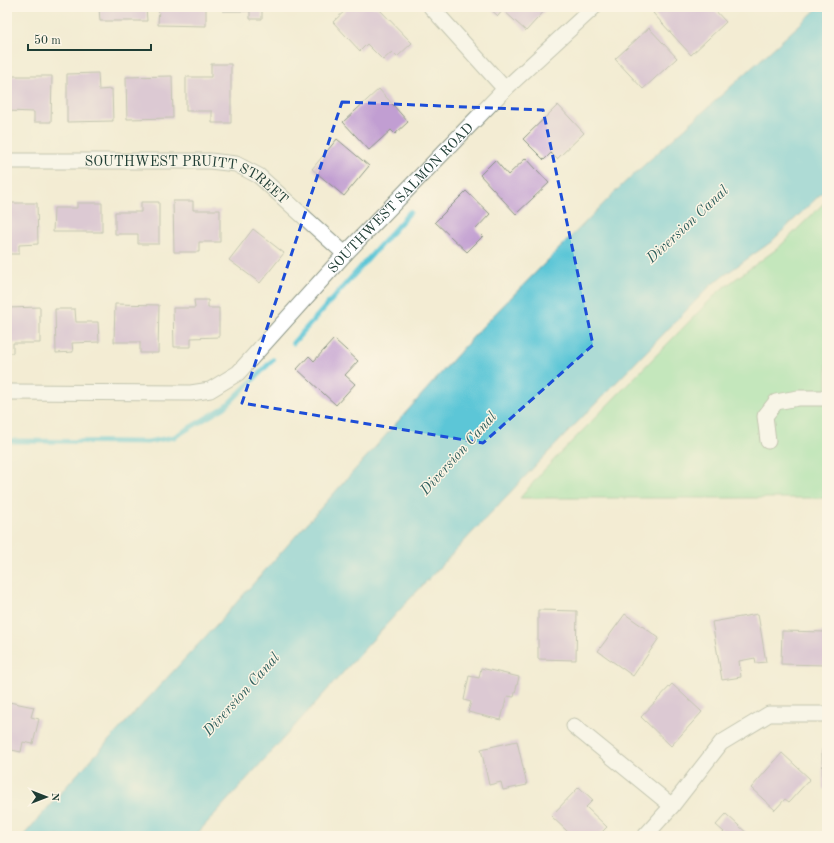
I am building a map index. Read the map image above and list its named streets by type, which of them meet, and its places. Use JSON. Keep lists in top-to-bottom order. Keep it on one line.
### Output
{"streets":{"street":["SOUTHWEST PRUITT STREET","SOUTHWEST SALMON ROAD"]},"crossings":[["SOUTHWEST PRUITT STREET","SOUTHWEST SALMON ROAD"]],"water":["Diversion Canal"],"scale_bar":"50 m","north":"right"}
